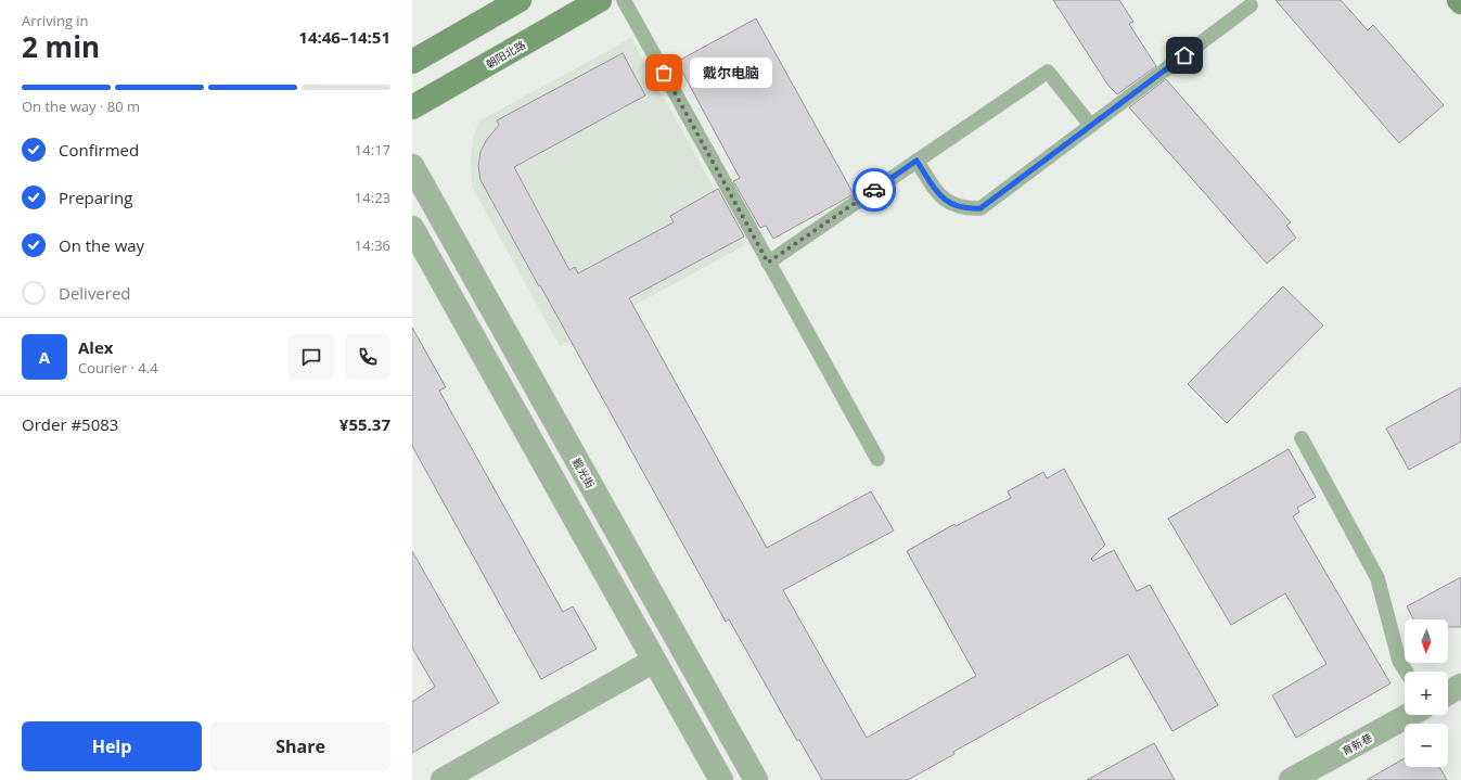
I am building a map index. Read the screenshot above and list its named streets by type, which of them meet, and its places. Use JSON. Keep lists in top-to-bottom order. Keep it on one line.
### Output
{"streets":{"main road":["朝阳北路"],"street":["觐光街","育新巷"]},"places":["戴尔电脑"],"north":"bottom","page":{"heading":["2 min","Arriving in","14:46–14:51"],"panel":["Alex","Courier · 4.4","Order #5083","¥55.37"],"bubble":"戴尔电脑","bar":"On the way · 80 m","list":[["Confirmed","14:17"],["Preparing","14:23"],["On the way","14:36"],"Delivered"],"round":"A","map_buttons":["+","−"],"buttons":["Help","Share"]}}
